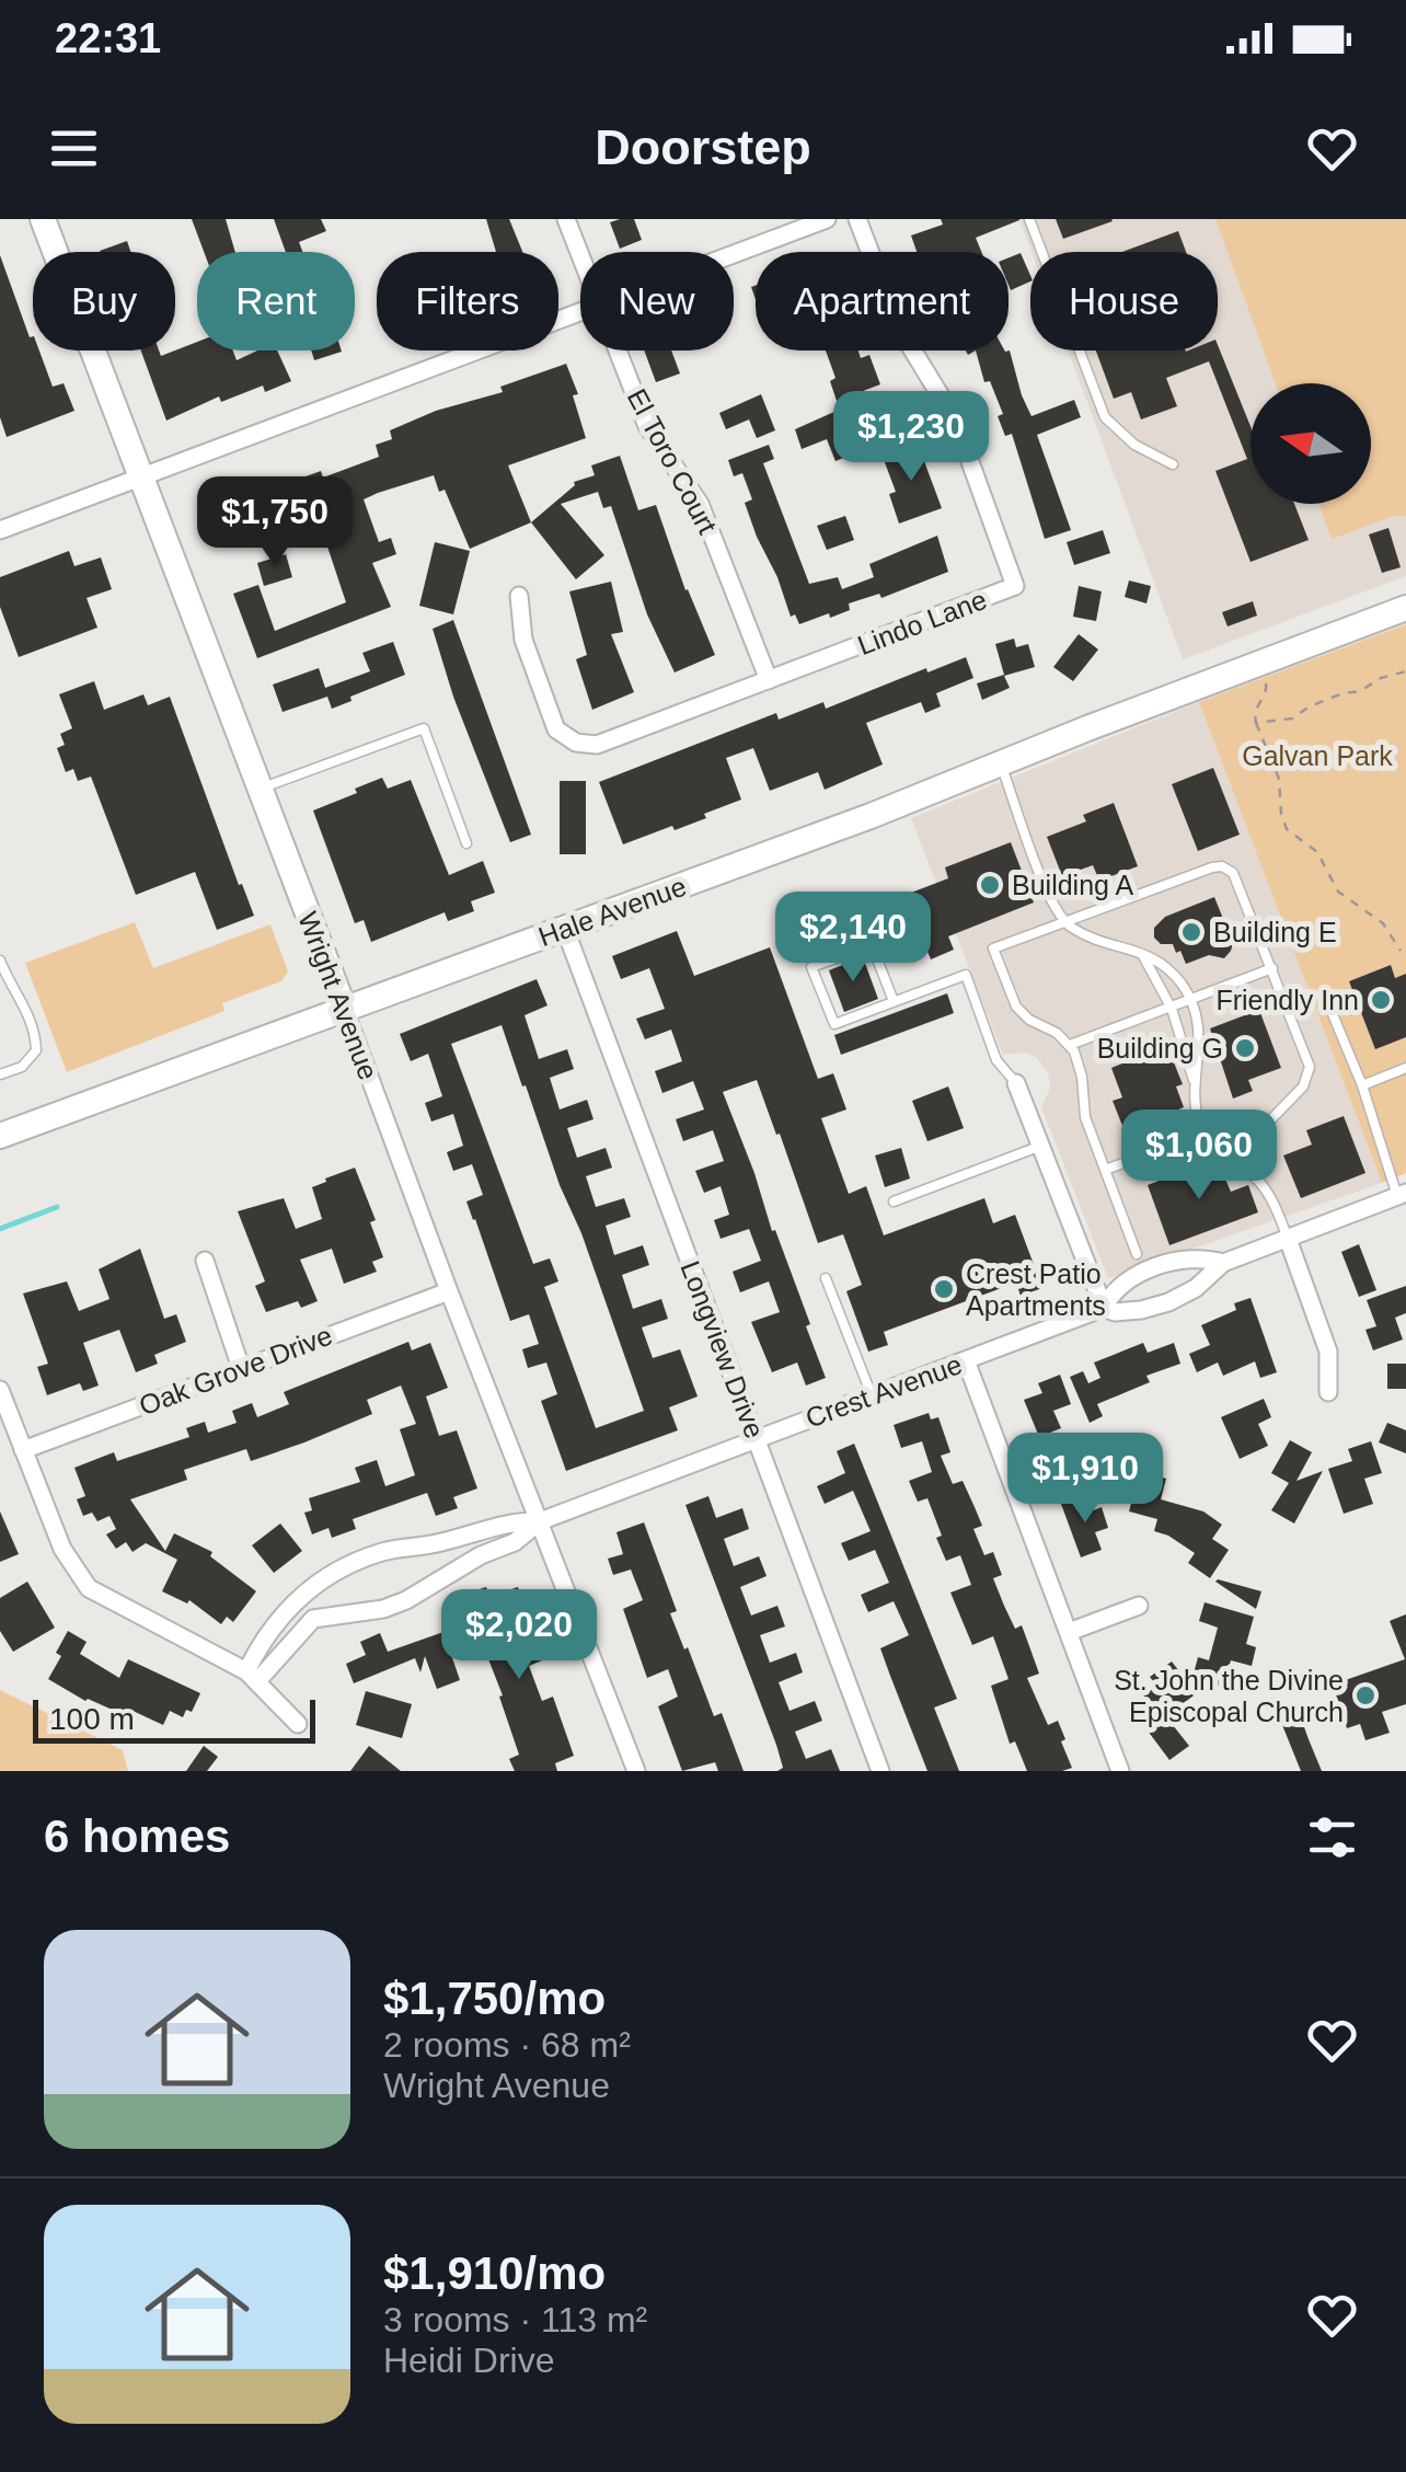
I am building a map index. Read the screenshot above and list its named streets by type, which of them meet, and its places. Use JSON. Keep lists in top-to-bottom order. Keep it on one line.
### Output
{"streets":{"main road":["Hale Avenue","Wright Avenue"],"street":["El Toro Court","Lindo Lane","Longview Drive","Oak Grove Drive","Crest Avenue"]},"crossings":[["El Toro Court","Lindo Lane"],["Hale Avenue","Wright Avenue"],["Hale Avenue","Longview Drive"],["Wright Avenue","Oak Grove Drive"],["Wright Avenue","Crest Avenue"],["Longview Drive","Crest Avenue"]],"parks":["Galvan Park"],"places":["Building A","Building E","Friendly Inn","Building G","Crest Patio Apartments","St. John the Divine Episcopal Church"],"scale_bar":"100 m","north":"left","page":{"status":"22:31","header":"Doorstep","chip":["Buy","Rent","Filters","New","Apartment","House"],"price":["$1,230","$1,750","$2,140","$1,060","$1,910","$2,020"],"scale":"100 m","heading":"6 homes","list":[{"name":"$1,750/mo","note":"2 rooms · 68 m² · Wright Avenue"},{"name":"$1,910/mo","note":"3 rooms · 113 m² · Heidi Drive"}]}}
